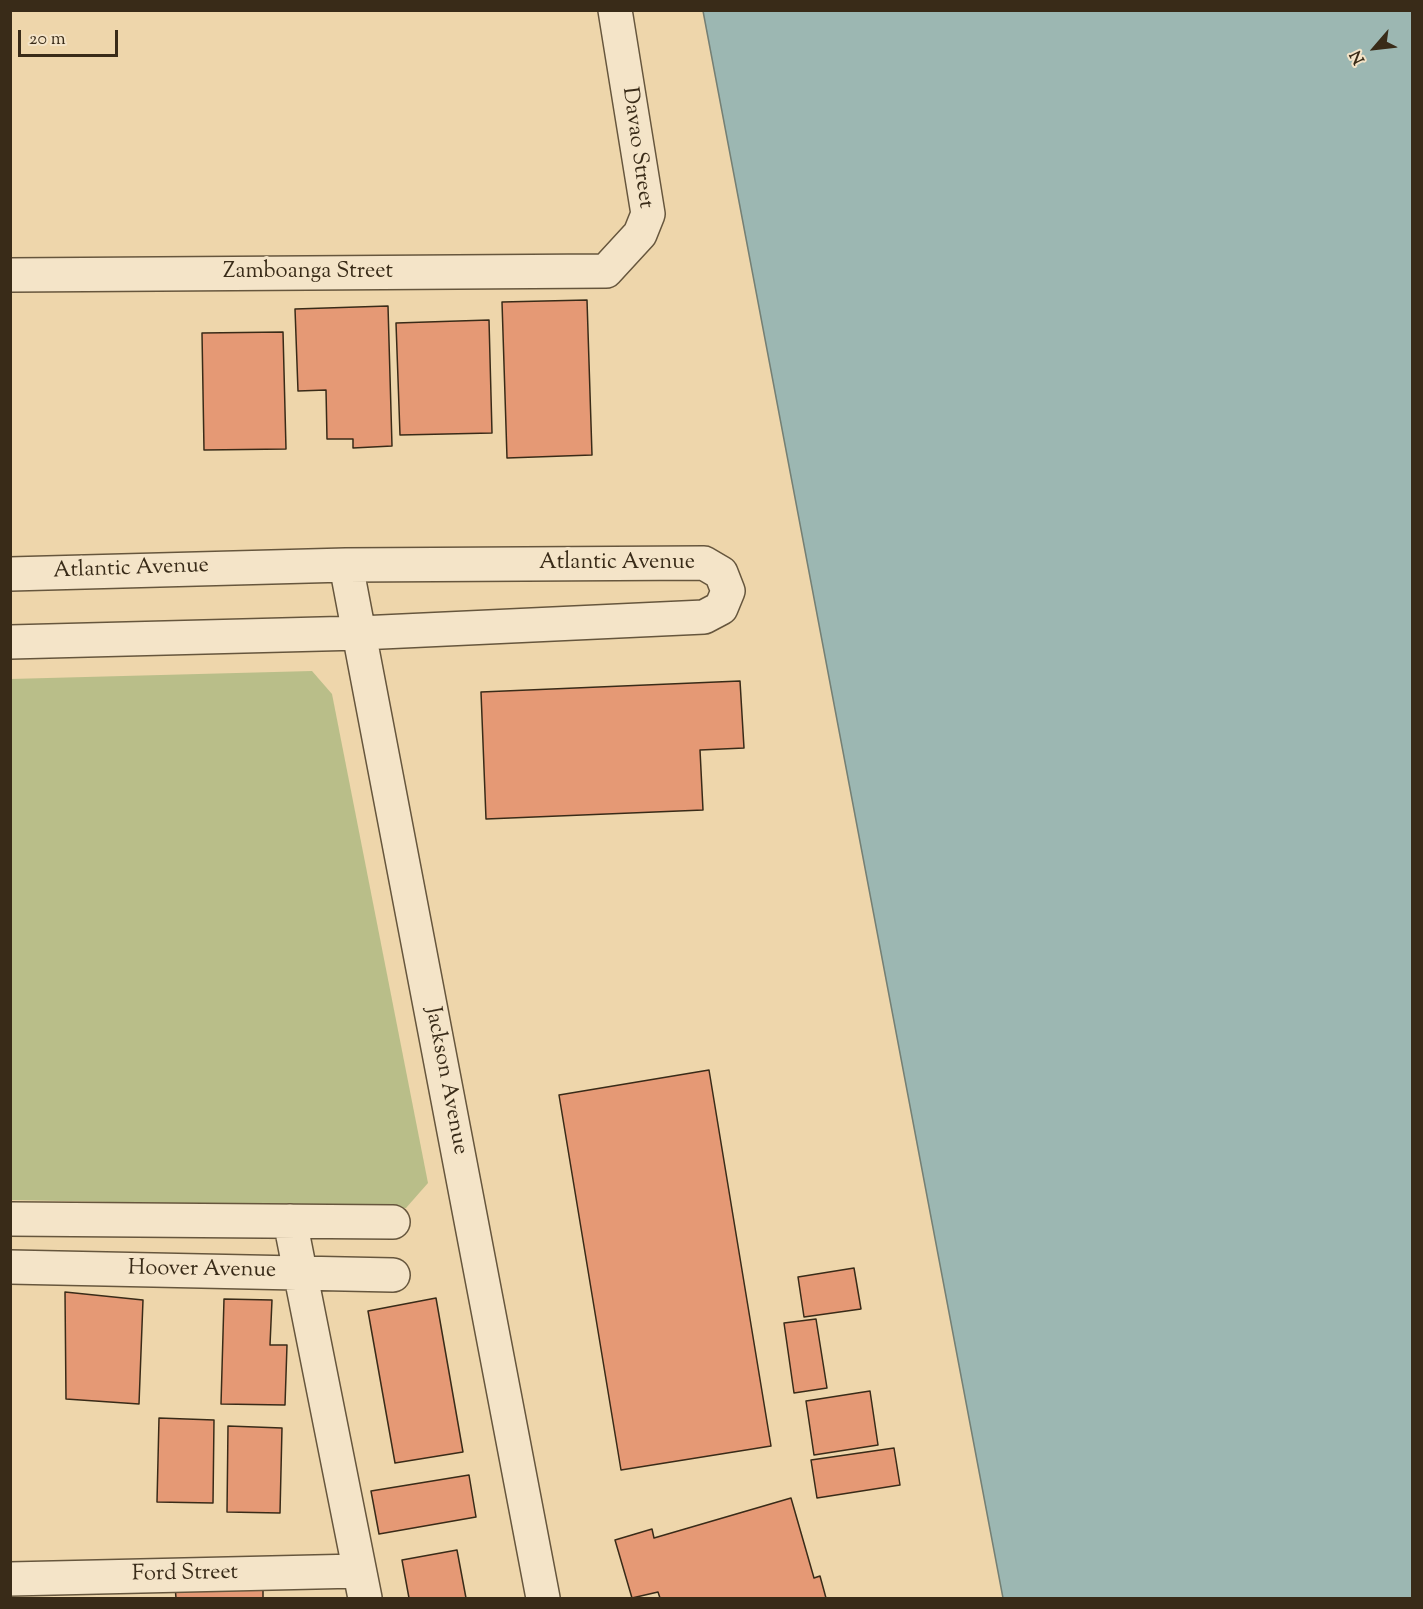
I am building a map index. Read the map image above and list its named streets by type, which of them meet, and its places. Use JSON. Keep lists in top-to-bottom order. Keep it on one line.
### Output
{"streets":{"street":["Davao Street","Zamboanga Street","Atlantic Avenue","Jackson Avenue","Hoover Avenue","Ford Street"]},"crossings":[["Davao Street","Zamboanga Street"],["Atlantic Avenue","Jackson Avenue"]],"scale_bar":"20 m","north":"bottom left"}
